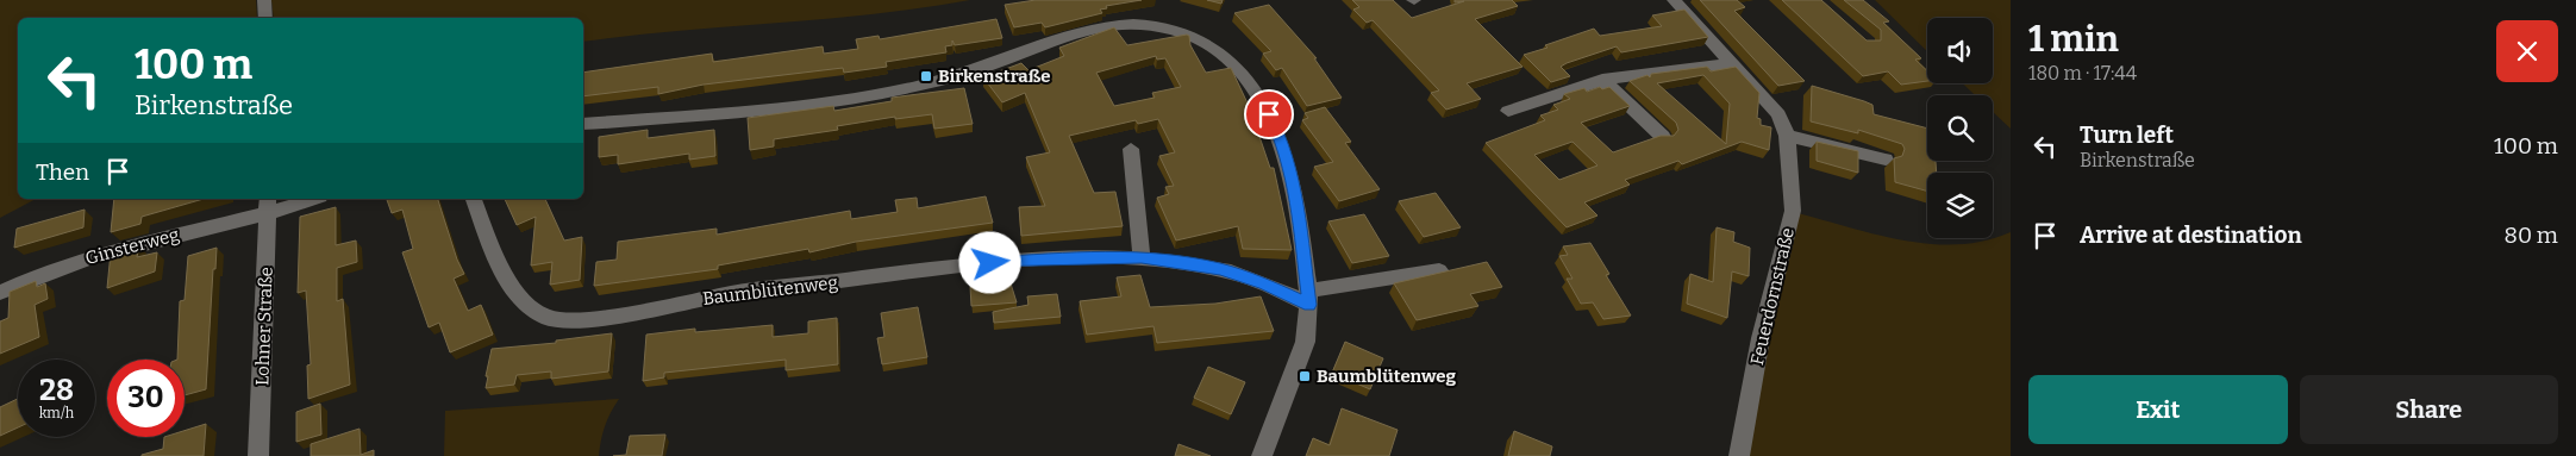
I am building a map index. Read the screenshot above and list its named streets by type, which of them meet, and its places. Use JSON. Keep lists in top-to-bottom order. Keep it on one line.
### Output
{"streets":{"street":["Ginsterweg","Baumblütenweg","Feuerdornstraße","Lohner Straße"]},"crossings":[["Ginsterweg","Lohner Straße"]],"places":{"transit":["Birkenstraße","Baumblütenweg"]},"page":{"heading":["1 min","180 m · 17:44"],"turn":["100 m","Birkenstraße"],"list":[{"name":"Turn left","note":"Birkenstraße","value":"100 m"},{"name":"Arrive at destination","value":"80 m"}],"then":"Then","speed":"28 km/h","limit":"30","buttons":["Exit","Share"]}}
